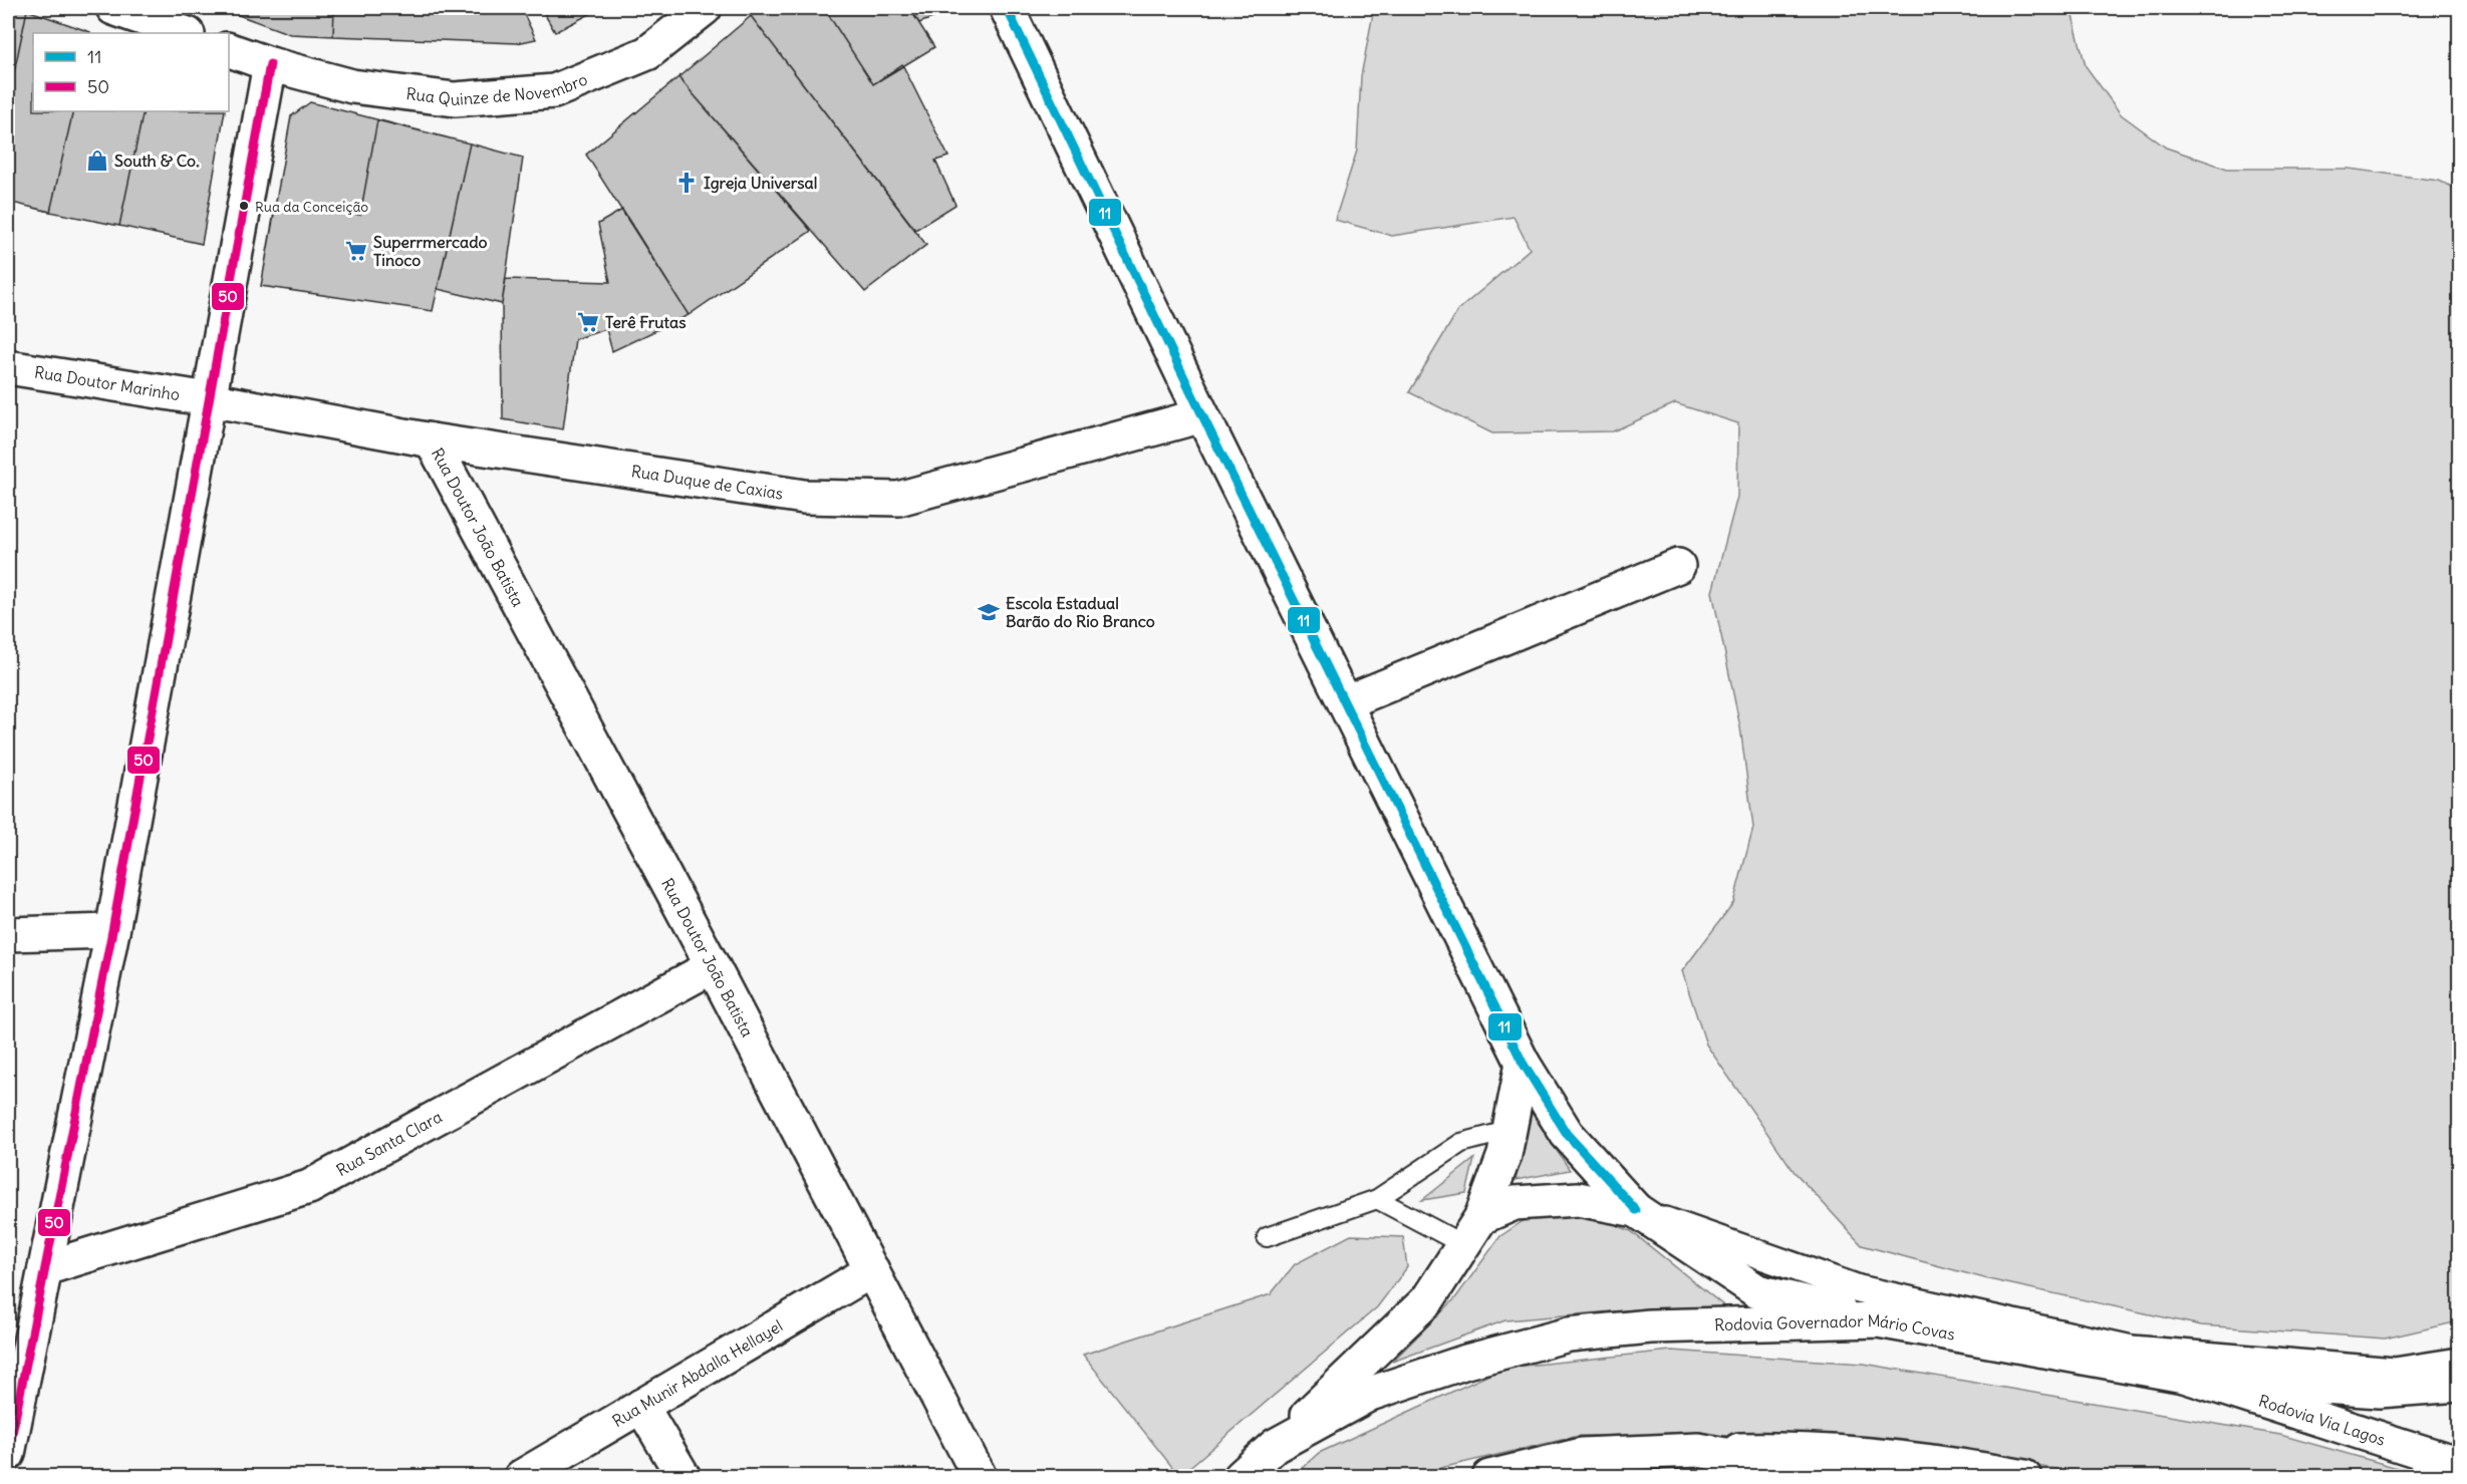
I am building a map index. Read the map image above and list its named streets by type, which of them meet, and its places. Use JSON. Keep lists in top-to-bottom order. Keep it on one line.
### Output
{"streets":{"main road":["Rua Quinze de Novembro","Rua Doutor Marinho","Rua Duque de Caxias","Rua Doutor João Batista","Rua Santa Clara","Rodovia Governador Mário Covas","Rua Munir Abdalla Hellayel","Rodovia Via Lagos"]},"crossings":[["Rua Doutor Marinho","Rua Duque de Caxias"],["Rua Duque de Caxias","Rua Doutor João Batista"],["Rua Doutor João Batista","Rua Santa Clara"],["Rua Doutor João Batista","Rua Munir Abdalla Hellayel"],["Rodovia Governador Mário Covas","Rodovia Via Lagos"]],"places":{"shop":["South & Co."],"church":["Igreja Universal"],"other":["Rua da Conceição"],"supermarket":["Superrmercado Tinoco","Terê Frutas"],"school or university":["Escola Estadual Barão do Rio Branco"]},"lines":["transit line 11","transit line 50"],"legend":["11","50"]}
